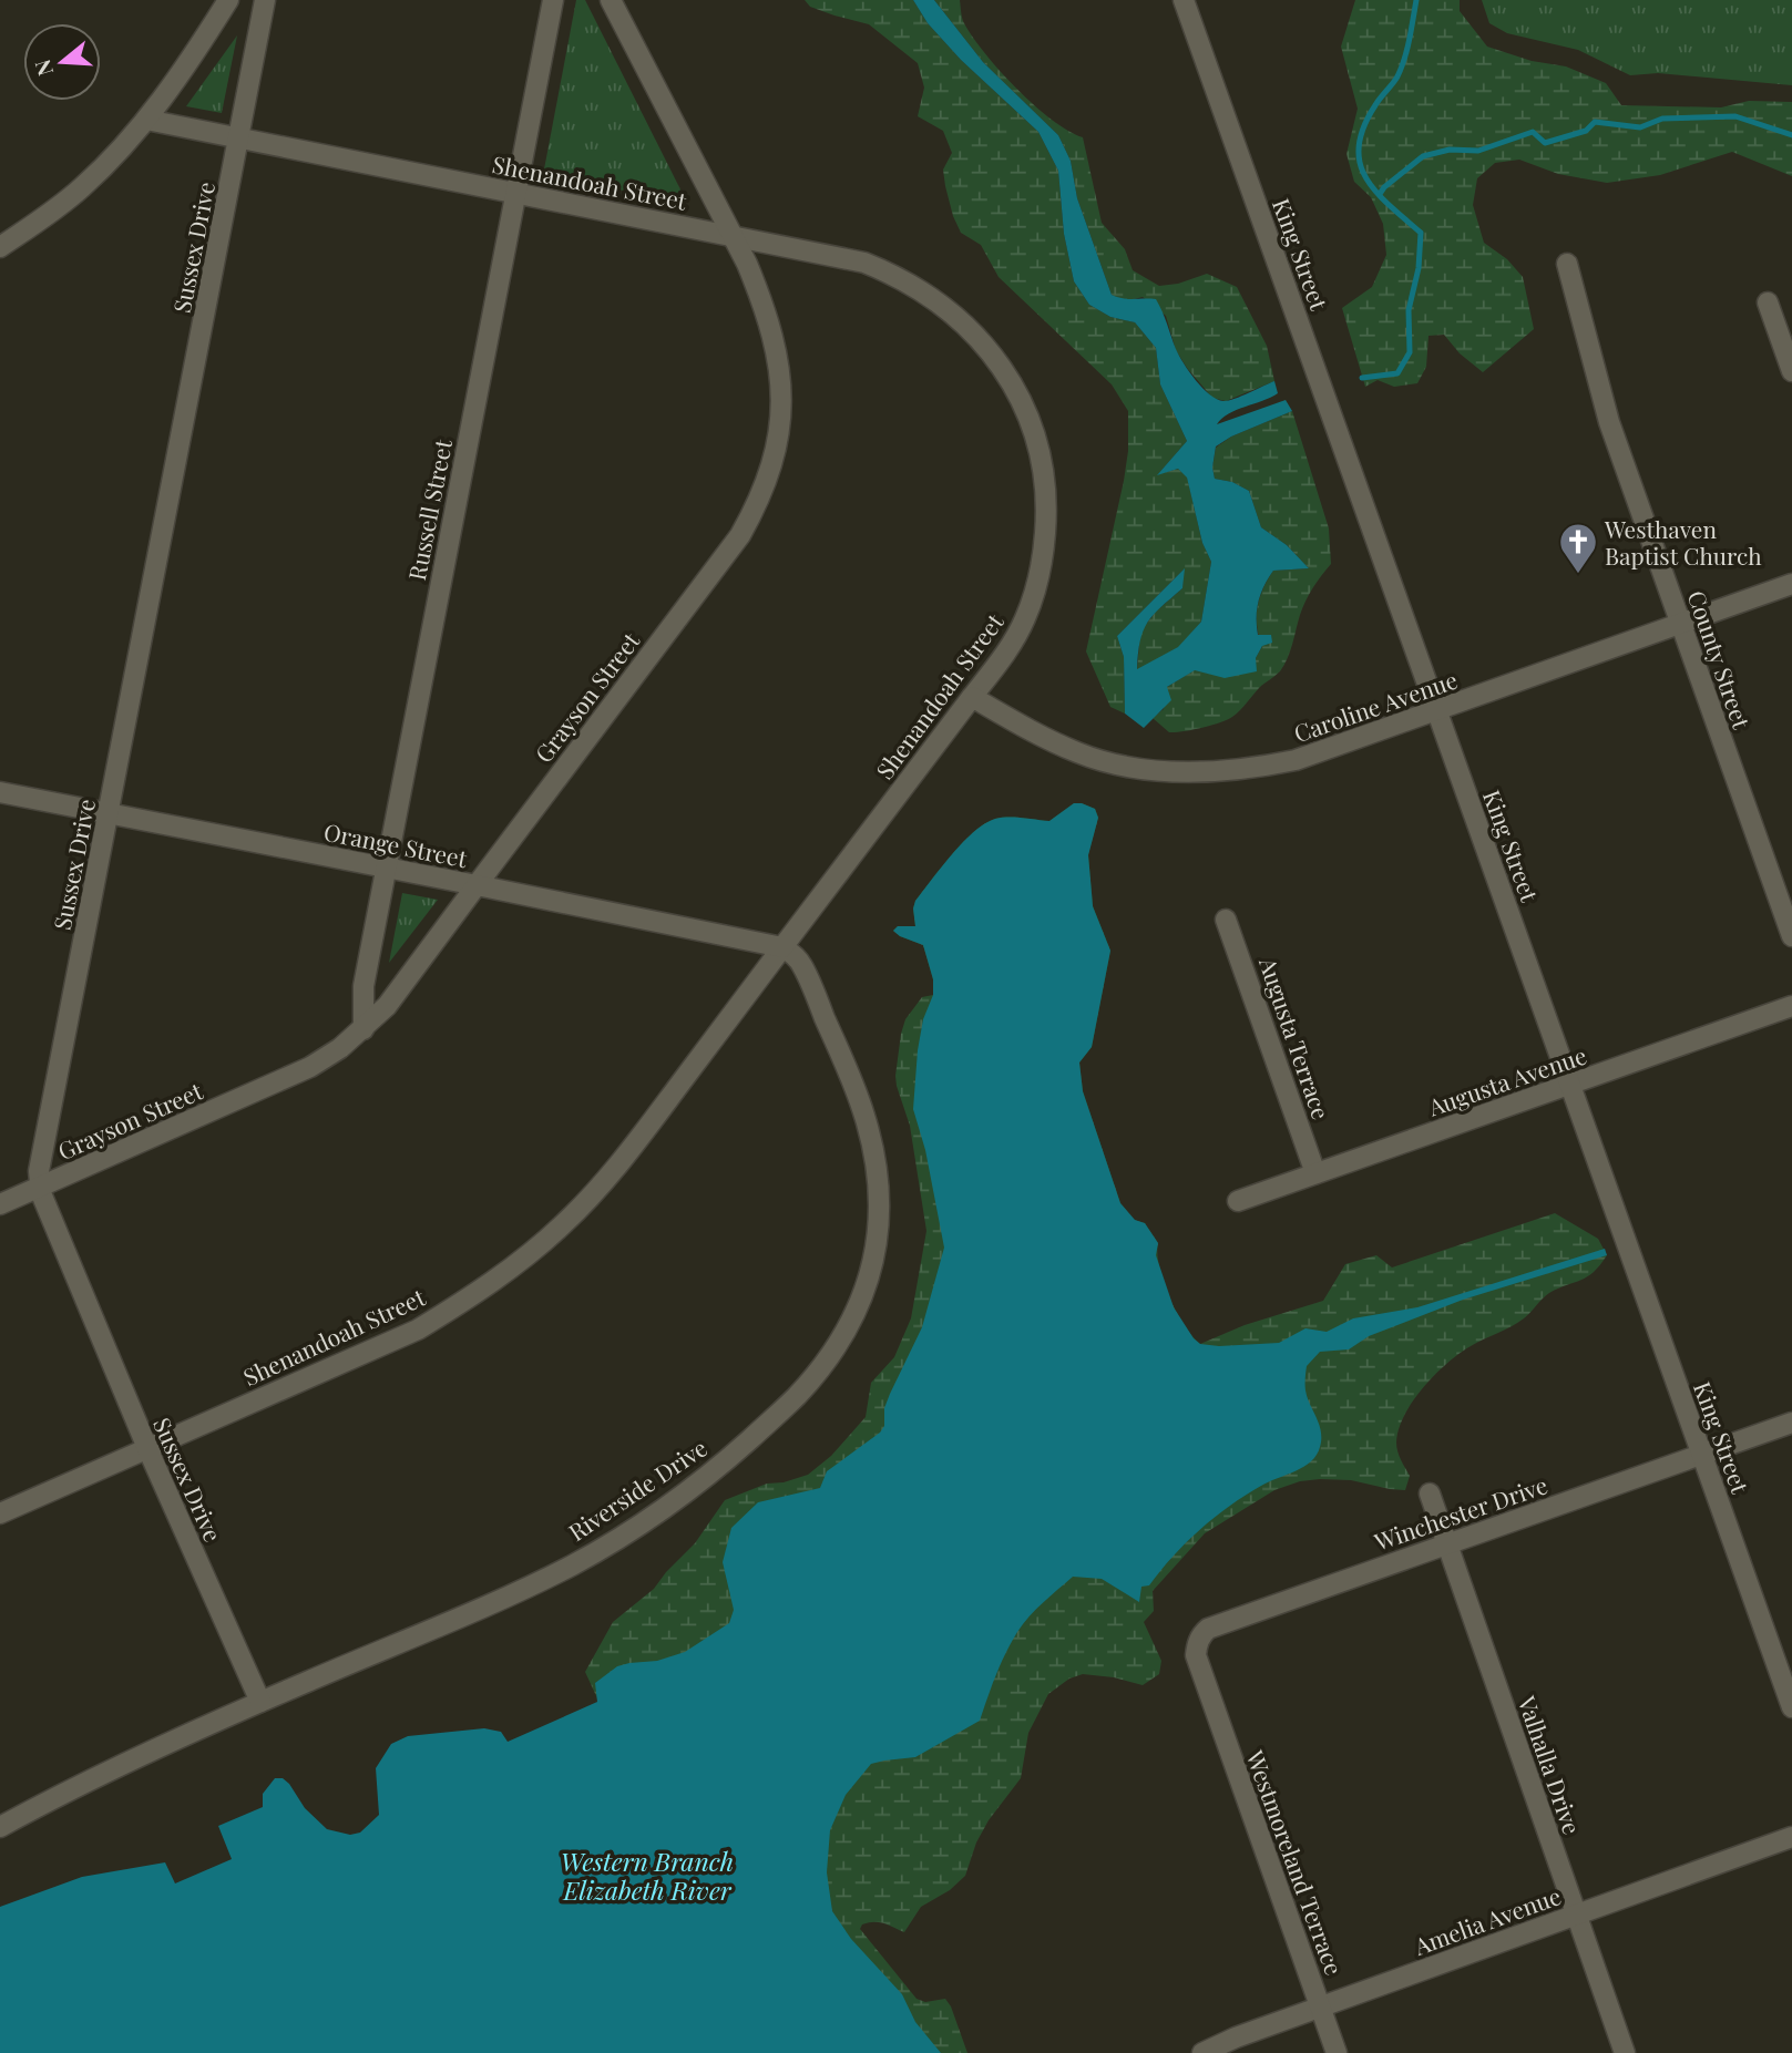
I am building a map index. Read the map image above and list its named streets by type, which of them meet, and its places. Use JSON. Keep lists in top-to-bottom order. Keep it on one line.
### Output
{"streets":{"street":["Shenandoah Street","Sussex Drive","King Street","Russell Street","County Street","Grayson Street","Caroline Avenue","Orange Street","Augusta Terrace","Augusta Avenue","Riverside Drive","Winchester Drive","Valhalla Drive","Westmoreland Terrace","Amelia Avenue"]},"crossings":[["Shenandoah Street","Sussex Drive"],["Shenandoah Street","Russell Street"],["Shenandoah Street","Grayson Street"],["Shenandoah Street","Caroline Avenue"],["Shenandoah Street","Orange Street"],["Shenandoah Street","Riverside Drive"],["Sussex Drive","Grayson Street"],["Sussex Drive","Orange Street"],["Sussex Drive","Riverside Drive"],["King Street","Caroline Avenue"],["King Street","Augusta Avenue"],["King Street","Winchester Drive"],["Russell Street","Grayson Street"],["Russell Street","Orange Street"],["County Street","Caroline Avenue"],["Grayson Street","Orange Street"],["Orange Street","Riverside Drive"],["Augusta Terrace","Augusta Avenue"],["Winchester Drive","Valhalla Drive"],["Winchester Drive","Westmoreland Terrace"],["Valhalla Drive","Amelia Avenue"],["Westmoreland Terrace","Amelia Avenue"]],"water":["Western Branch Elizabeth River"],"places":{"church":["Westhaven Baptist Church"]},"north":"left"}
